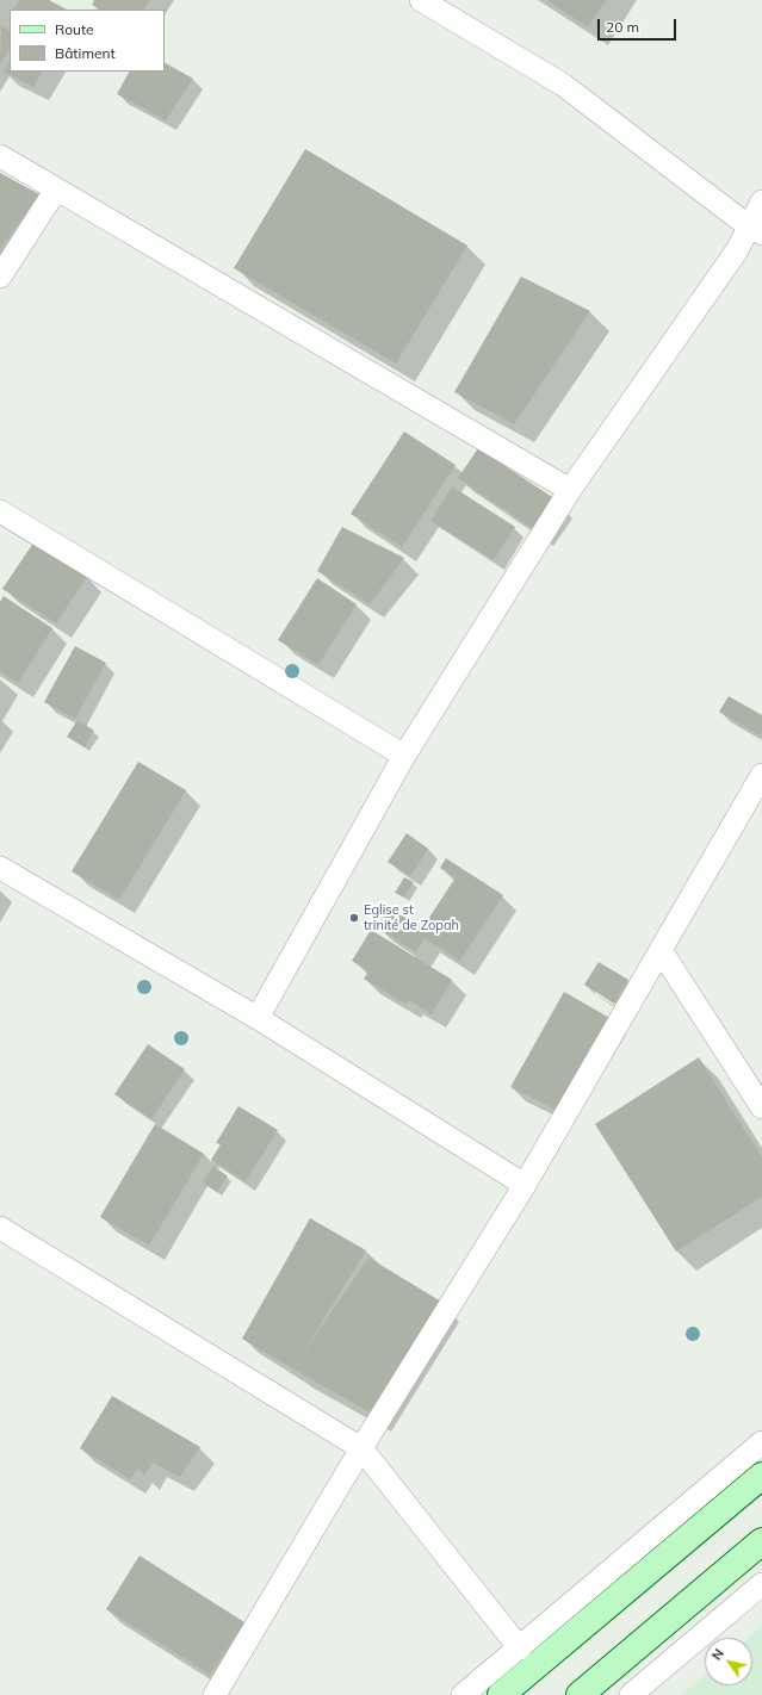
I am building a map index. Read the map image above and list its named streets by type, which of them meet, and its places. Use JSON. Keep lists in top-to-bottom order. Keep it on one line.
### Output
{"places":["Eglise st trinité de Zopah"],"legend":["Route","Bâtiment"],"scale_bar":"20 m","north":"top left"}
